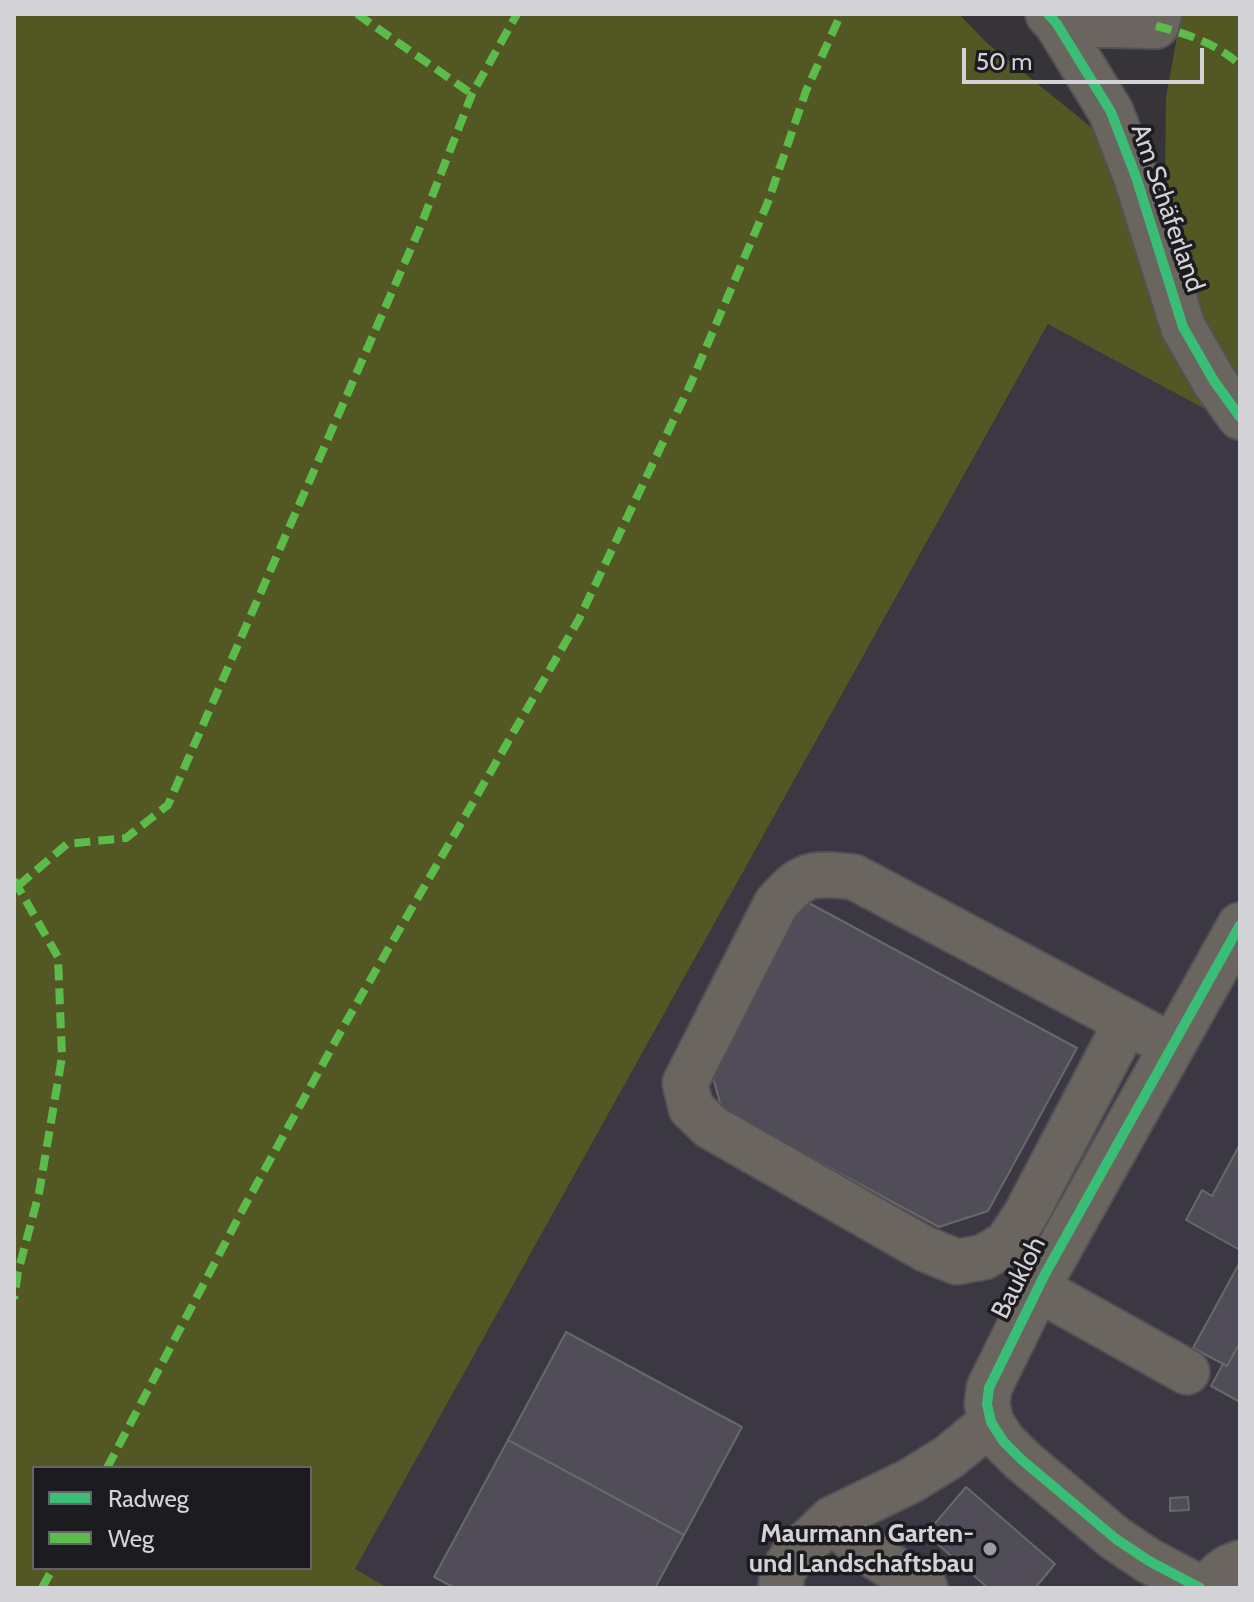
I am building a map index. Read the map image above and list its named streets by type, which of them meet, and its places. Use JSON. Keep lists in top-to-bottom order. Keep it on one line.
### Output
{"streets":{"street":["Am Schäferland","Baukloh"]},"places":["Maurmann Garten- und Landschaftsbau"],"legend":["Radweg","Weg"],"scale_bar":"50 m"}
